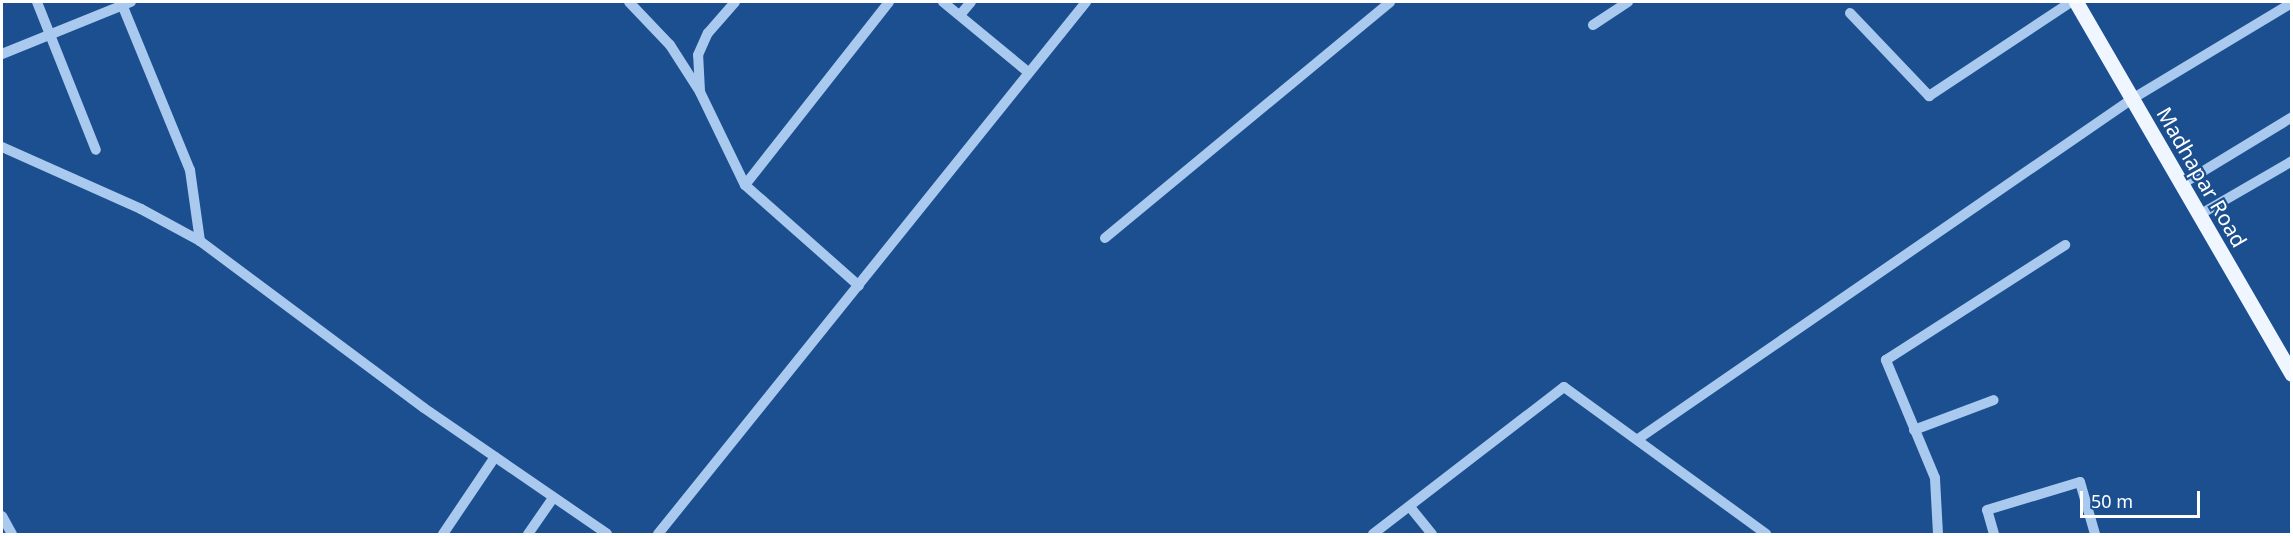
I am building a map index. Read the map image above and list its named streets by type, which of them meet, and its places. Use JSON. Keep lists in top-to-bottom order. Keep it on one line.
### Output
{"streets":{"main road":["Madhapar Road"]},"scale_bar":"50 m"}
